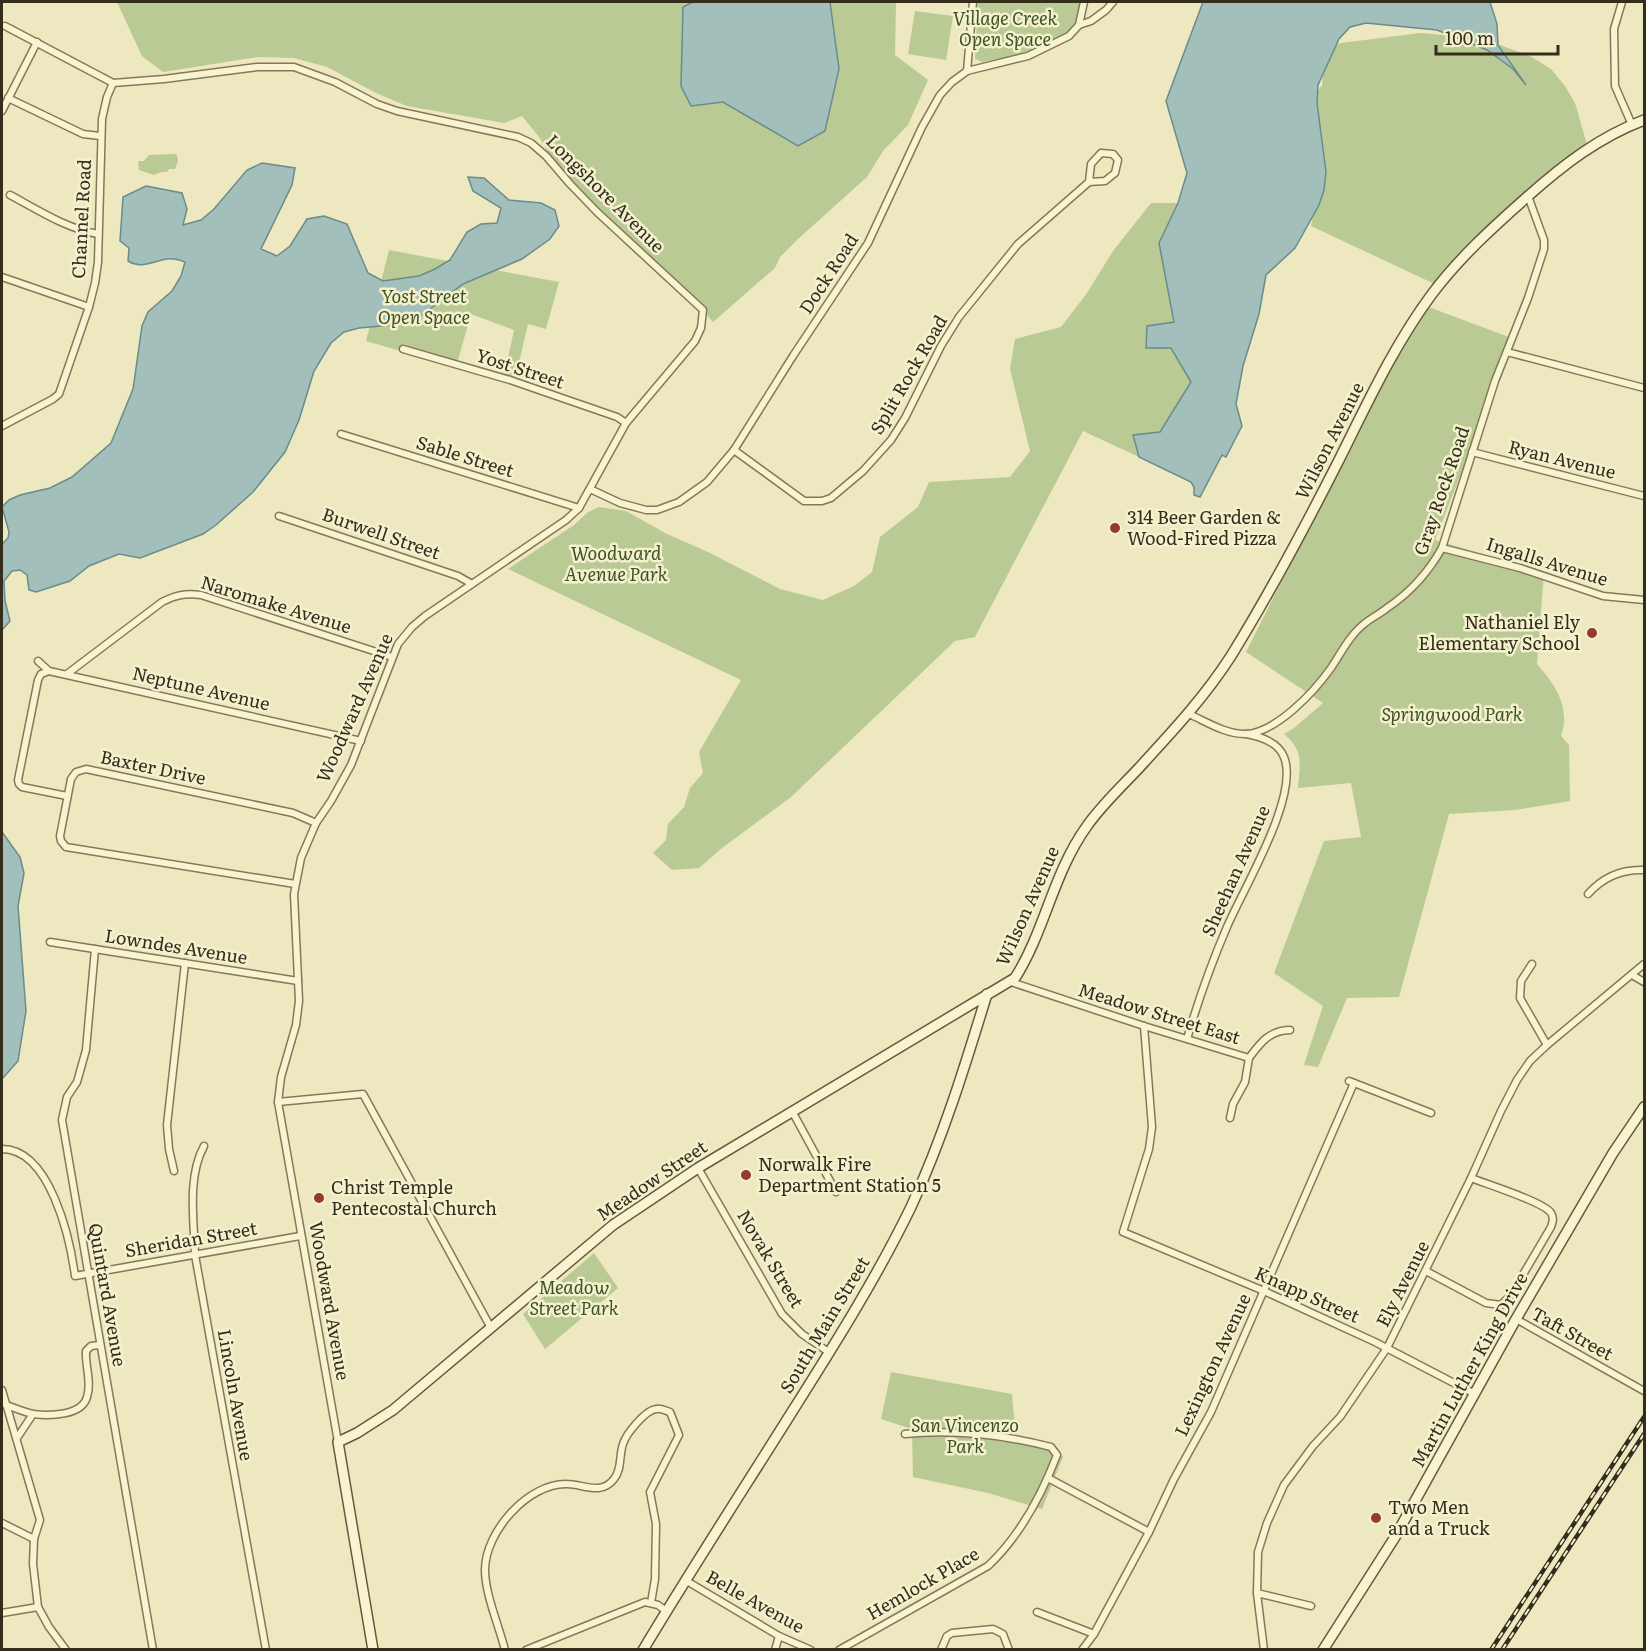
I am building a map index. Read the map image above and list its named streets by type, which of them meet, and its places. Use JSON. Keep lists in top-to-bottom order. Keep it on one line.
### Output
{"streets":{"main road":["Wilson Avenue","Woodward Avenue","Meadow Street","South Main Street","Martin Luther King Drive"],"street":["Longshore Avenue","Channel Road","Dock Road","Yost Street","Split Rock Road","Sable Street","Ryan Avenue","Gray Rock Road","Burwell Street","Ingalls Avenue","Naromake Avenue","Neptune Avenue","Baxter Drive","Sheehan Avenue","Lowndes Avenue","Meadow Street East","Sheridan Street","Novak Street","Ely Avenue","Quintard Avenue","Knapp Street","Taft Street","Lexington Avenue","Lincoln Avenue","Hemlock Place","Belle Avenue"]},"crossings":[["Longshore Avenue","Channel Road"],["Longshore Avenue","Woodward Avenue"],["Dock Road","Split Rock Road"],["Dock Road","Woodward Avenue"],["Yost Street","Woodward Avenue"],["Wilson Avenue","Gray Rock Road"],["Wilson Avenue","Meadow Street East"],["Wilson Avenue","Meadow Street"],["Sable Street","Woodward Avenue"],["Ryan Avenue","Gray Rock Road"],["Gray Rock Road","Ingalls Avenue"],["Gray Rock Road","Sheehan Avenue"],["Burwell Street","Woodward Avenue"],["Naromake Avenue","Neptune Avenue"],["Naromake Avenue","Woodward Avenue"],["Neptune Avenue","Woodward Avenue"],["Woodward Avenue","Baxter Drive"],["Woodward Avenue","Lowndes Avenue"],["Woodward Avenue","Meadow Street"],["Woodward Avenue","Sheridan Street"],["Sheehan Avenue","Meadow Street East"],["Lowndes Avenue","Quintard Avenue"],["Meadow Street East","Meadow Street"],["Meadow Street East","Knapp Street"],["Meadow Street","Novak Street"],["Meadow Street","South Main Street"],["Sheridan Street","Quintard Avenue"],["Sheridan Street","Lincoln Avenue"],["Novak Street","South Main Street"],["Ely Avenue","Knapp Street"],["Knapp Street","Lexington Avenue"],["Knapp Street","Martin Luther King Drive"],["South Main Street","Belle Avenue"],["Taft Street","Martin Luther King Drive"]],"parks":["Village Creek Open Space","Yost Street Open Space","Woodward Avenue Park","Springwood Park","Meadow Street Park","San Vincenzo Park"],"places":["314 Beer Garden & Wood-Fired Pizza","Nathaniel Ely Elementary School","Norwalk Fire Department Station 5","Christ Temple Pentecostal Church","Two Men and a Truck"],"scale_bar":"100 m"}
